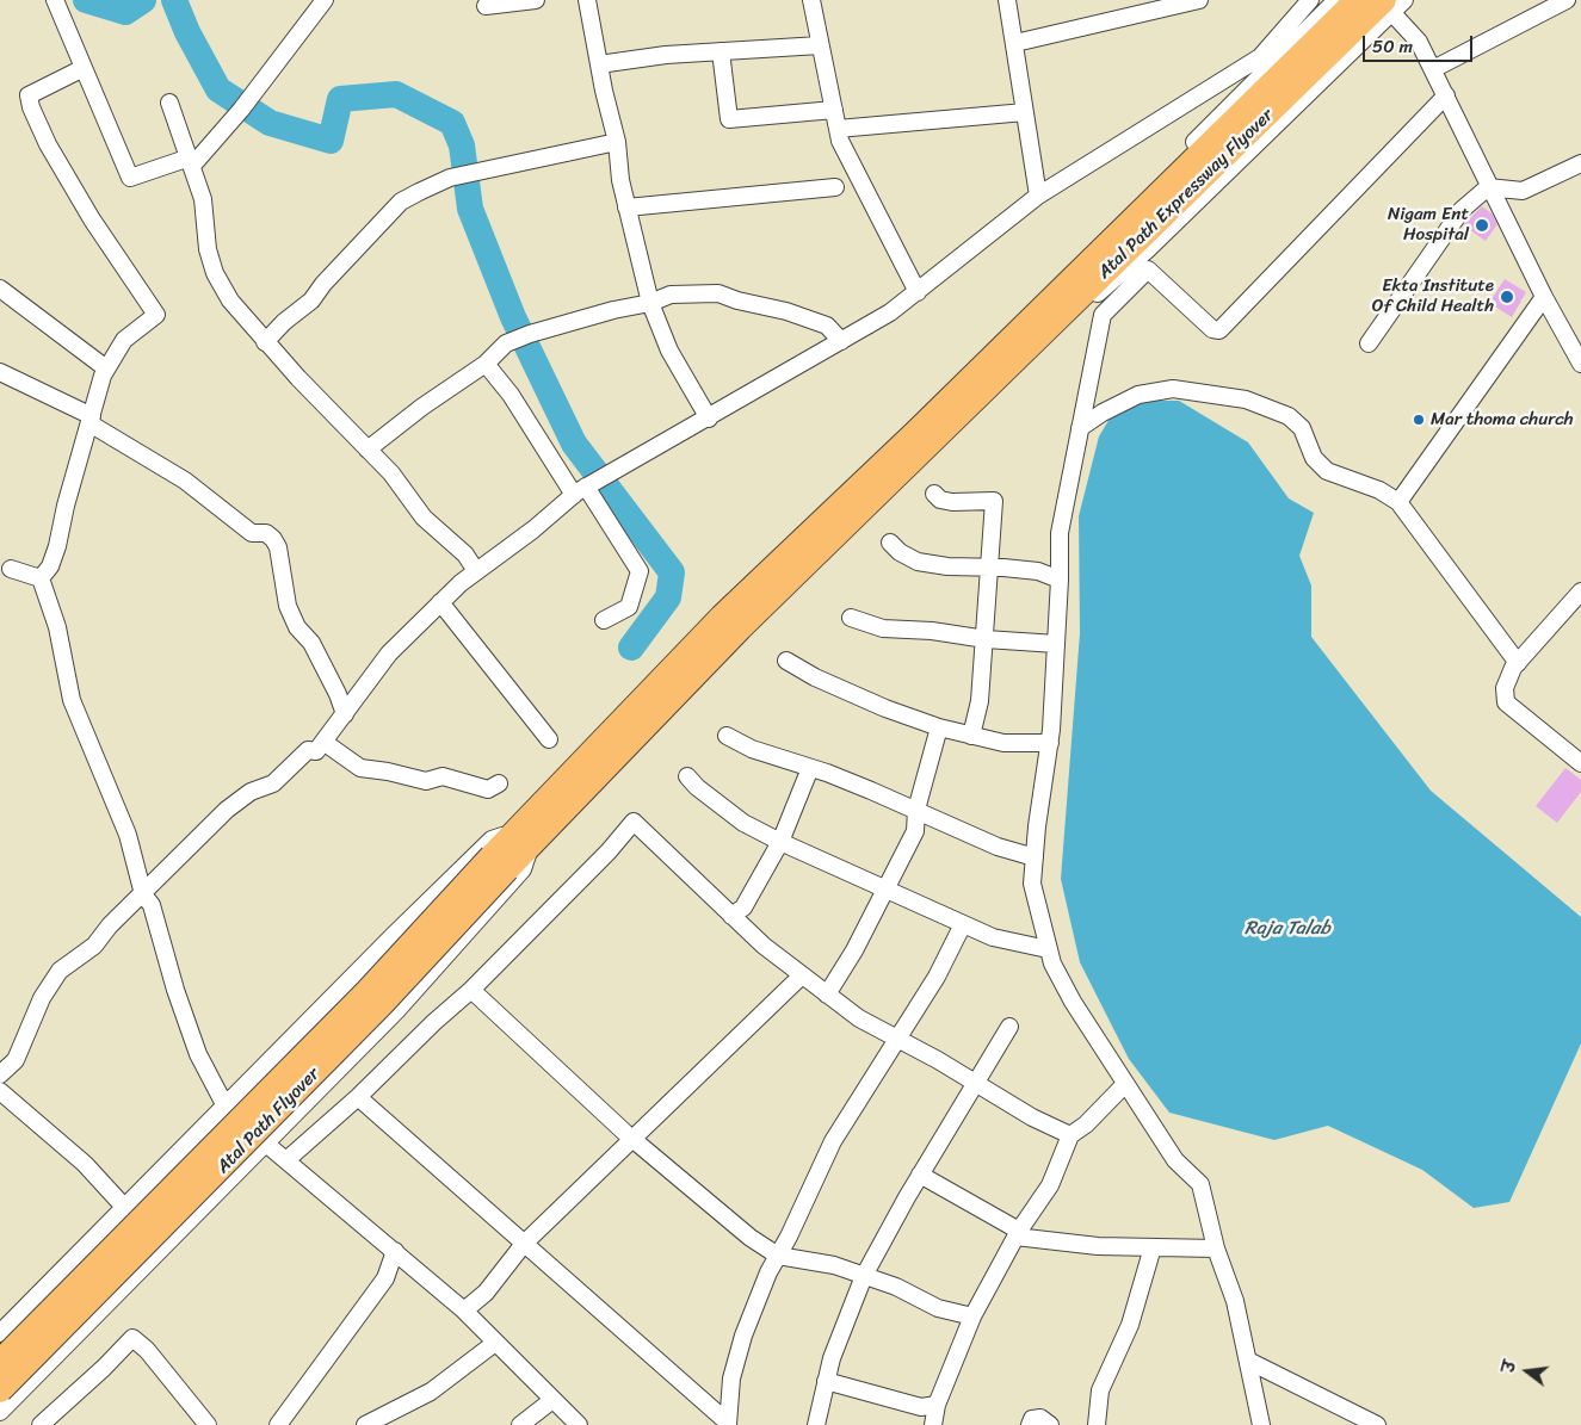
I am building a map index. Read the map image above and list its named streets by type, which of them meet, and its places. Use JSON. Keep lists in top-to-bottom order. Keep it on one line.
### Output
{"streets":{"highway":["Atal Path Expressway Flyover","Atal Path Flyover"]},"crossings":[["Atal Path Expressway Flyover","Atal Path Flyover"]],"water":["Raja Talab"],"places":["Nigam Ent Hospital","Ekta Institute Of Child Health","Mar thoma church"],"scale_bar":"50 m","north":"left"}
